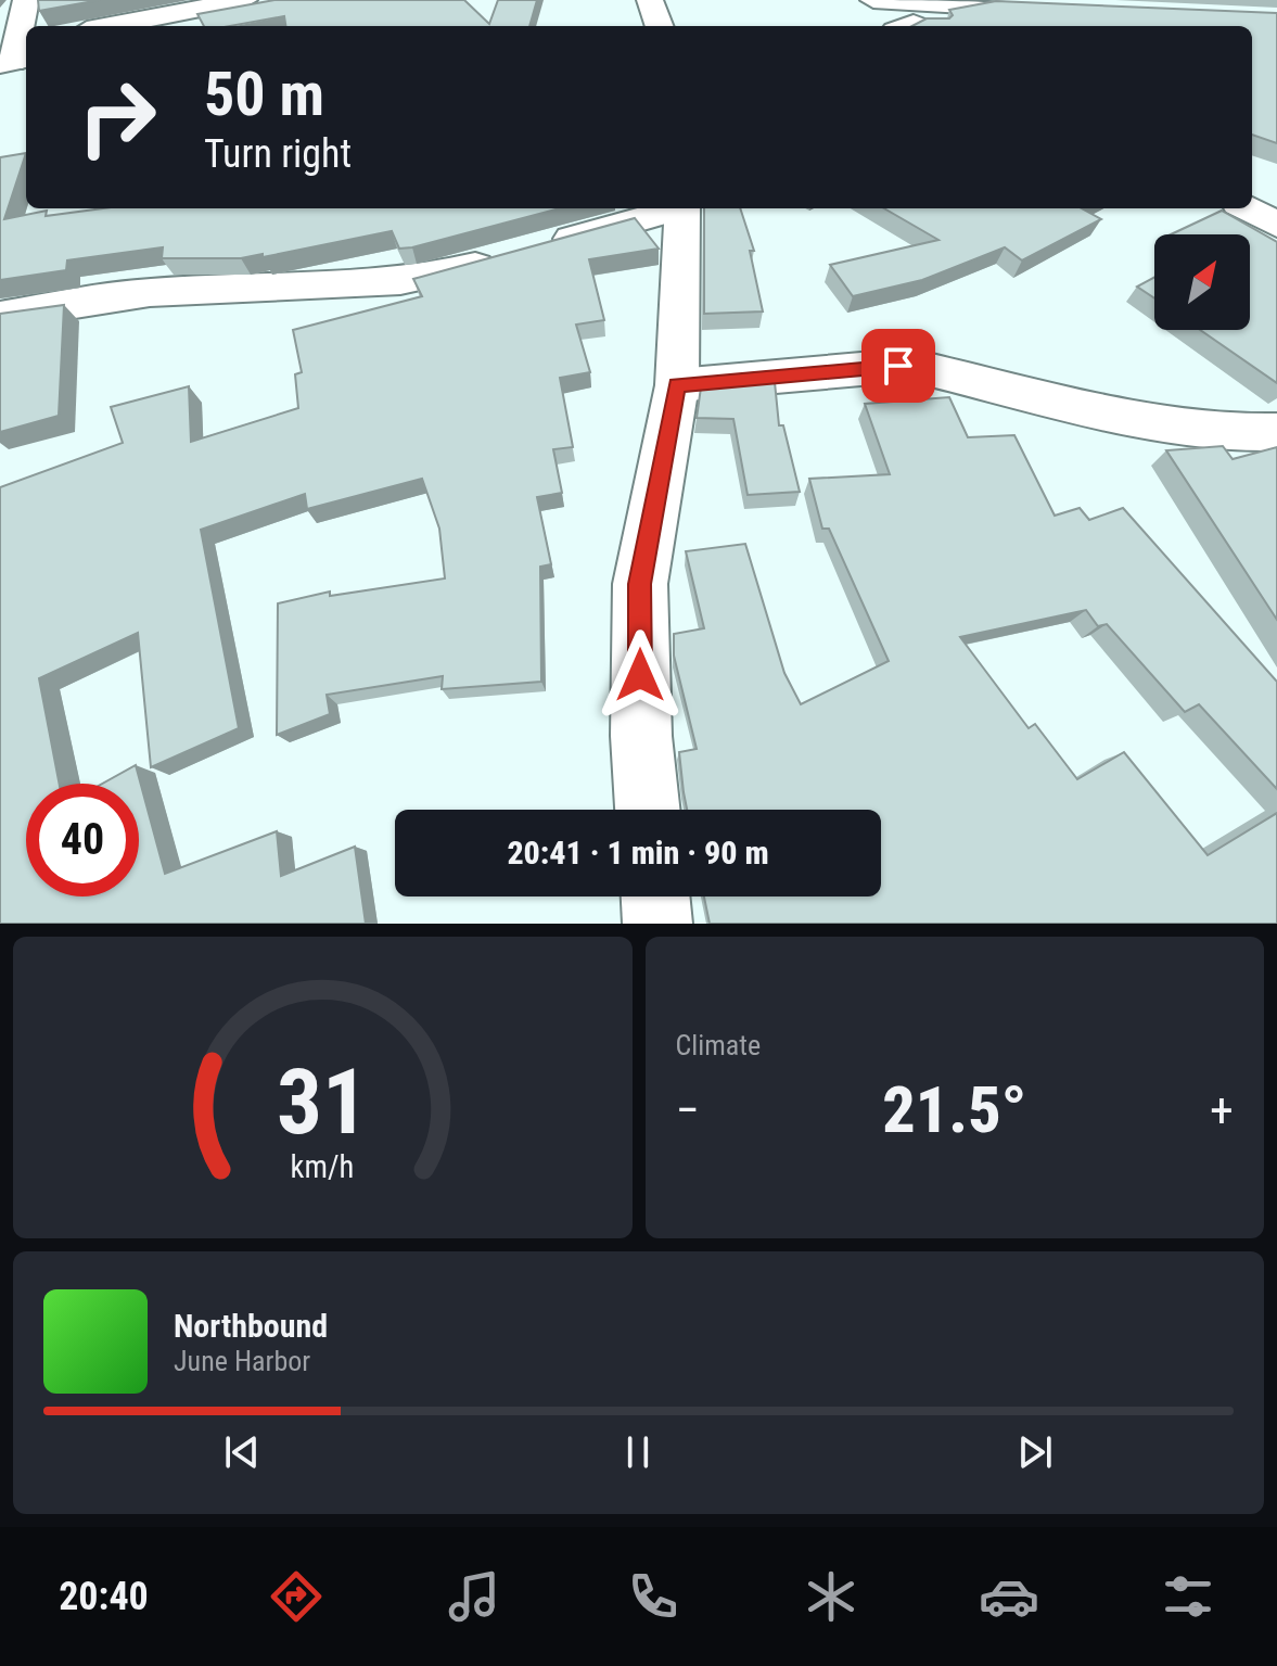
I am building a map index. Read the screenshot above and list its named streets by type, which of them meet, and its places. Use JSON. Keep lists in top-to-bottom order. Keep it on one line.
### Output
{"north":"top right","page":{"turn":["50 m","Turn right"],"limit":"40","trip":"20:41 · 1 min · 90 m","tile":"Climate","heat":["−","21.5°","+"],"song":["Northbound","June Harbor"],"tabs":"20:40","gauge":["31","km/h"]}}
